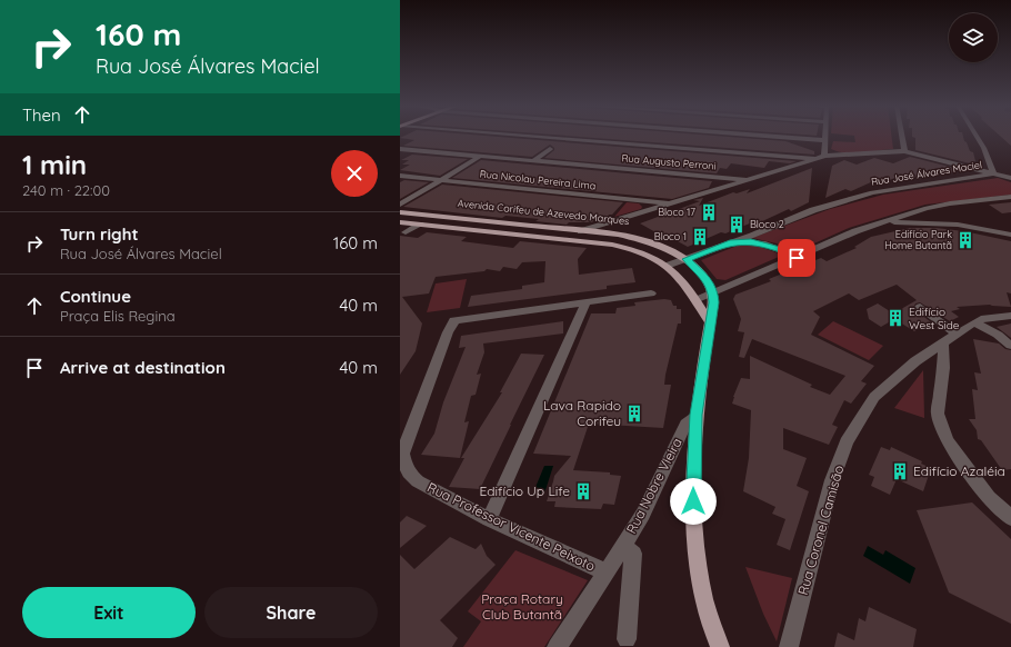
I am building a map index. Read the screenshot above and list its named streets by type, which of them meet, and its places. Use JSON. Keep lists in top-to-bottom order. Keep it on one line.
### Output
{"streets":{"main road":["Avenida Corifeu de Azevedo Marques"],"street":["Rua Augusto Perroni","Rua José Álvares Maciel","Rua Nicolau Pereira Lima","Rua Nobre Vieira","Rua Professor Vicente Peixoto","Rua Coronel Camisão"]},"crossings":[["Rua José Álvares Maciel","Avenida Corifeu de Azevedo Marques"],["Rua Nobre Vieira","Rua Professor Vicente Peixoto"]],"parks":["Praça Rotary Club Butantã"],"places":{"building":["Bloco 17","Bloco 2","Bloco 1","Edifício Park Home Butantã","Edifício West Side","Lava Rapido Corifeu","Edifício Azaléia","Edifício Up Life"]},"page":{"turn":["160 m","Rua José Álvares Maciel"],"then":"Then","heading":["1 min","240 m · 22:00"],"list":[{"name":"Turn right","note":"Rua José Álvares Maciel","value":"160 m"},{"name":"Continue","note":"Praça Elis Regina","value":"40 m"},{"name":"Arrive at destination","value":"40 m"}],"buttons":["Exit","Share"]}}
